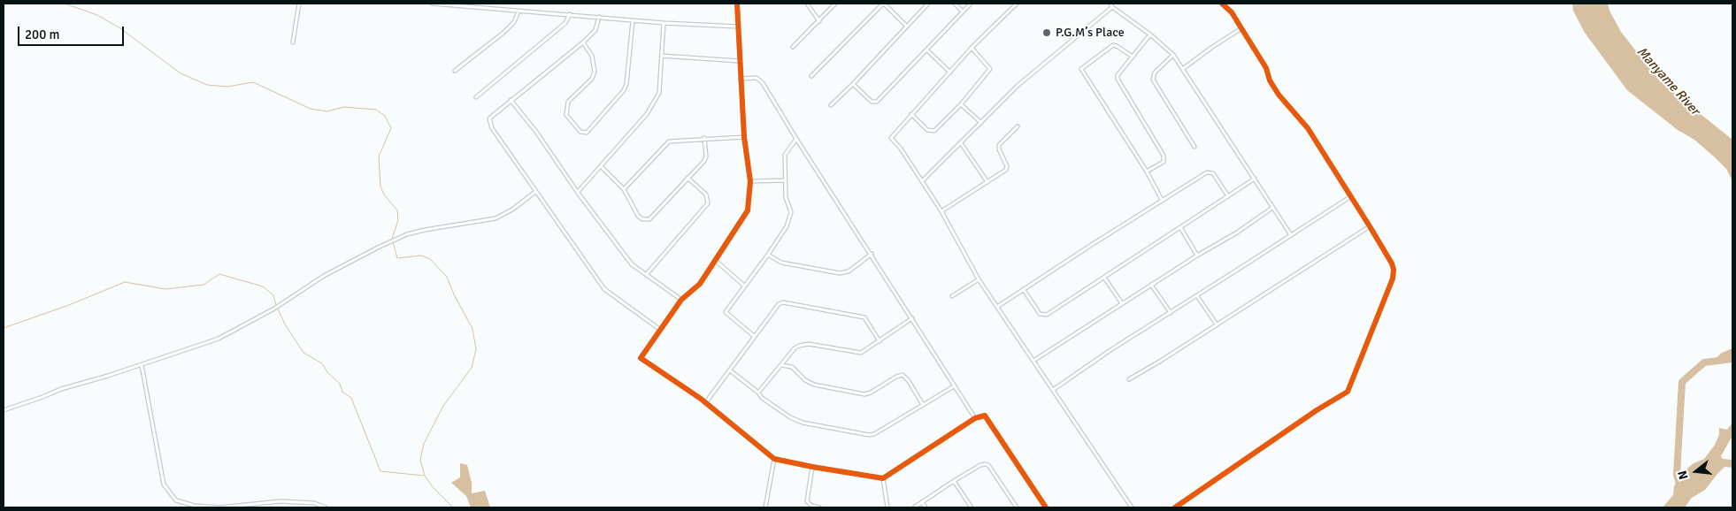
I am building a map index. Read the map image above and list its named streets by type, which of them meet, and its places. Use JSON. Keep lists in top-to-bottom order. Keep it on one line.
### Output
{"water":["Manyame River"],"places":["P.G.M’s Place"],"scale_bar":"200 m","north":"left"}
